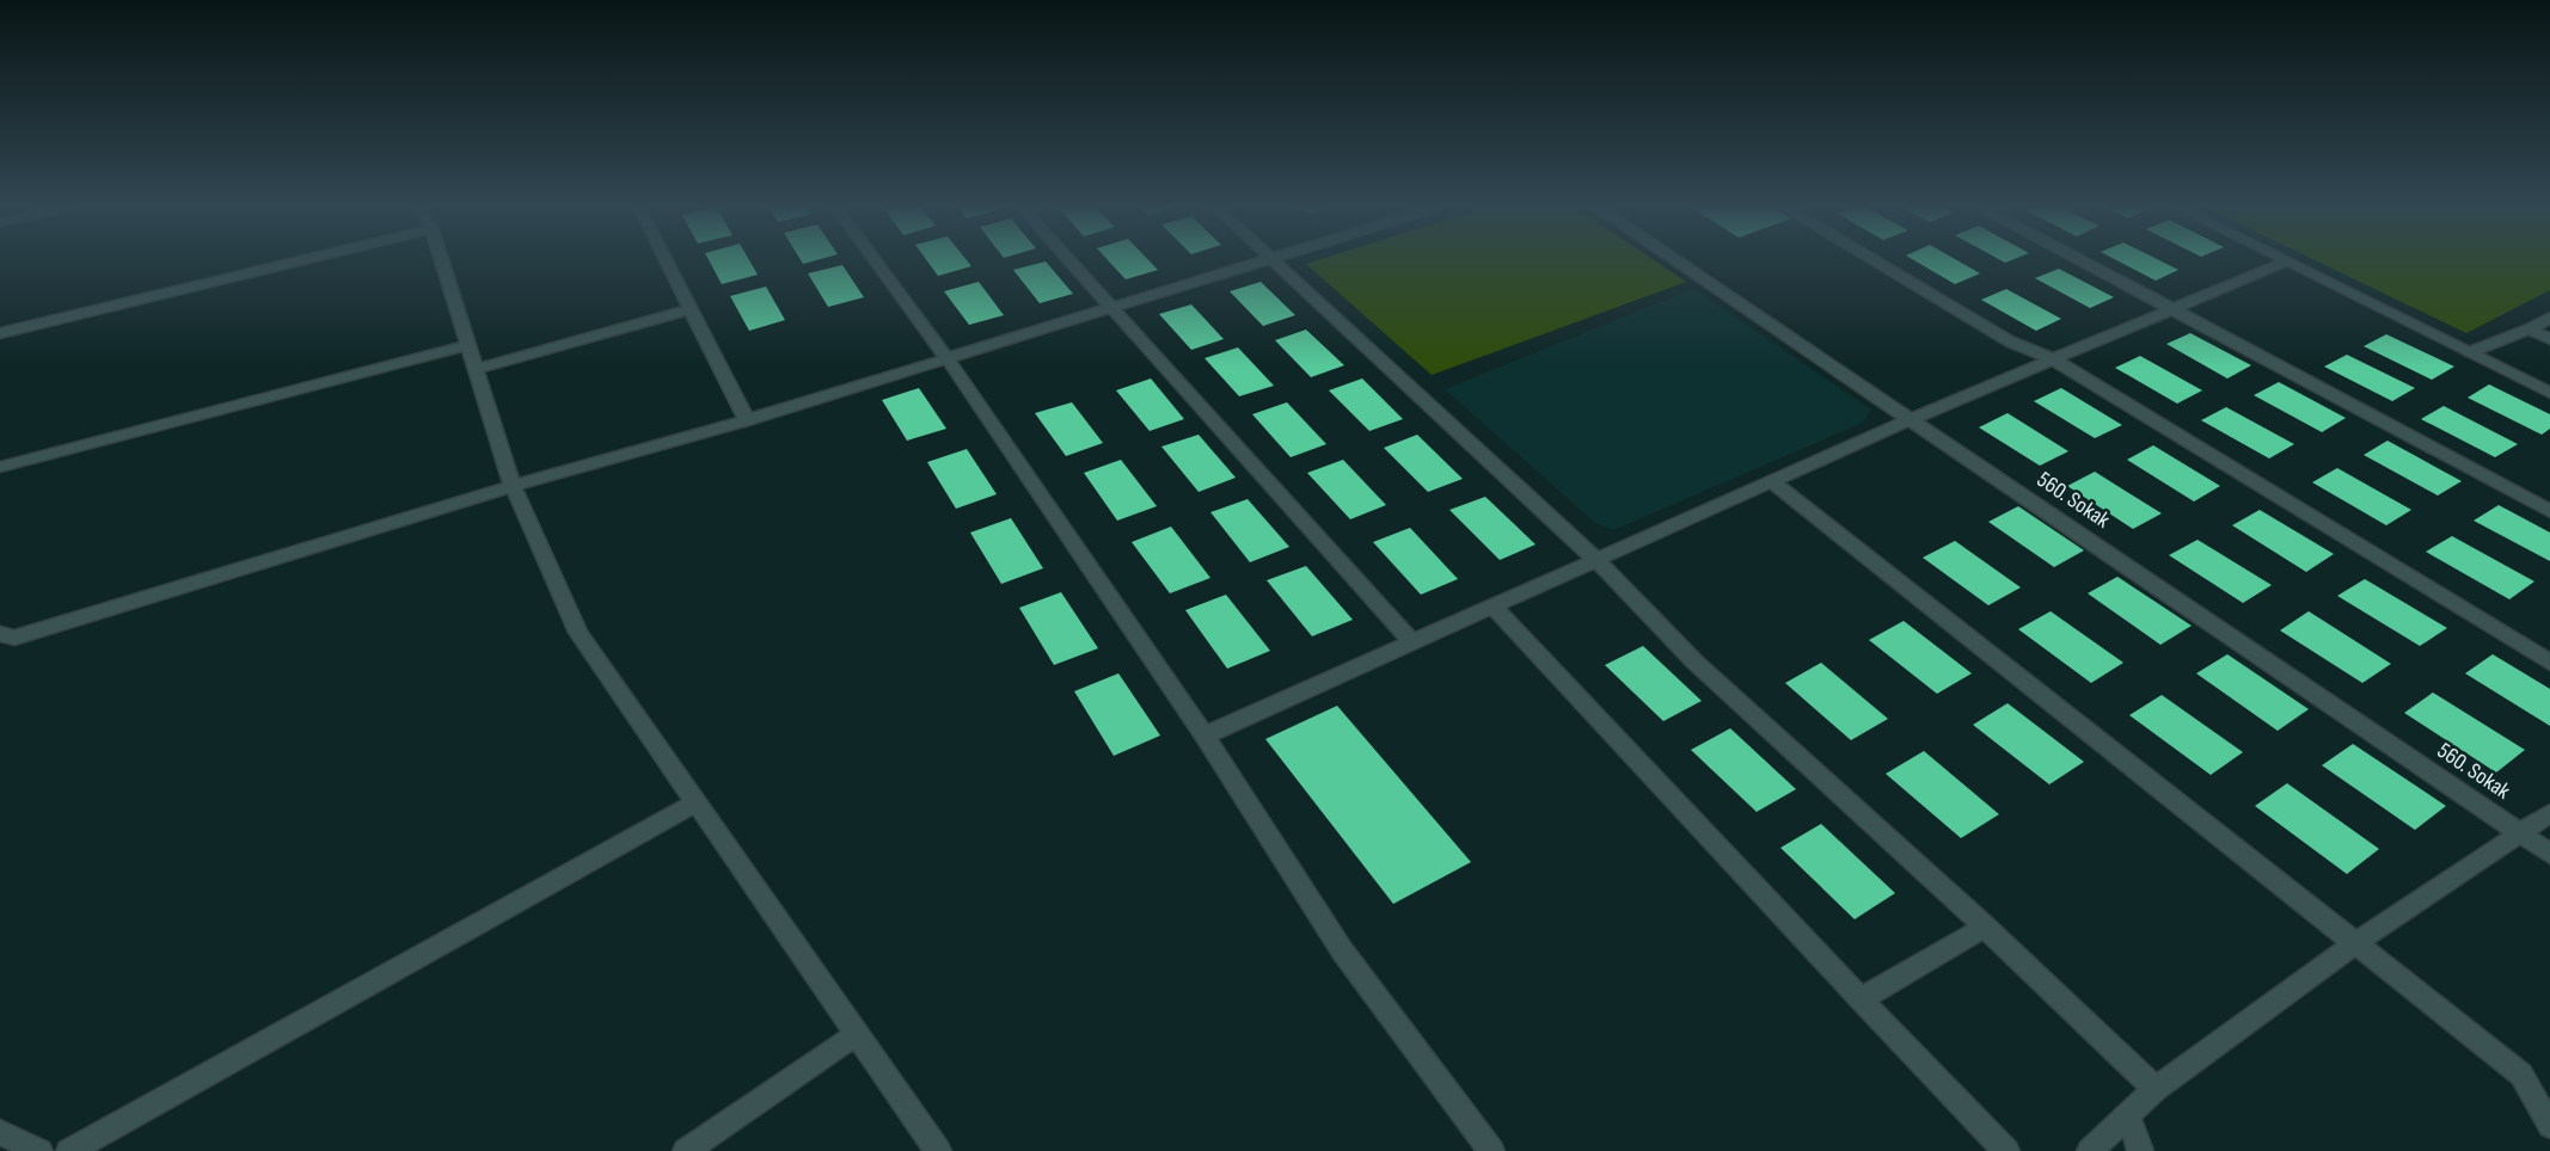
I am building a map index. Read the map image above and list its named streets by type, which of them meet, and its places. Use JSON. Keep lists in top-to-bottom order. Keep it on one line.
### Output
{"streets":{"street":["560. Sokak"]}}
